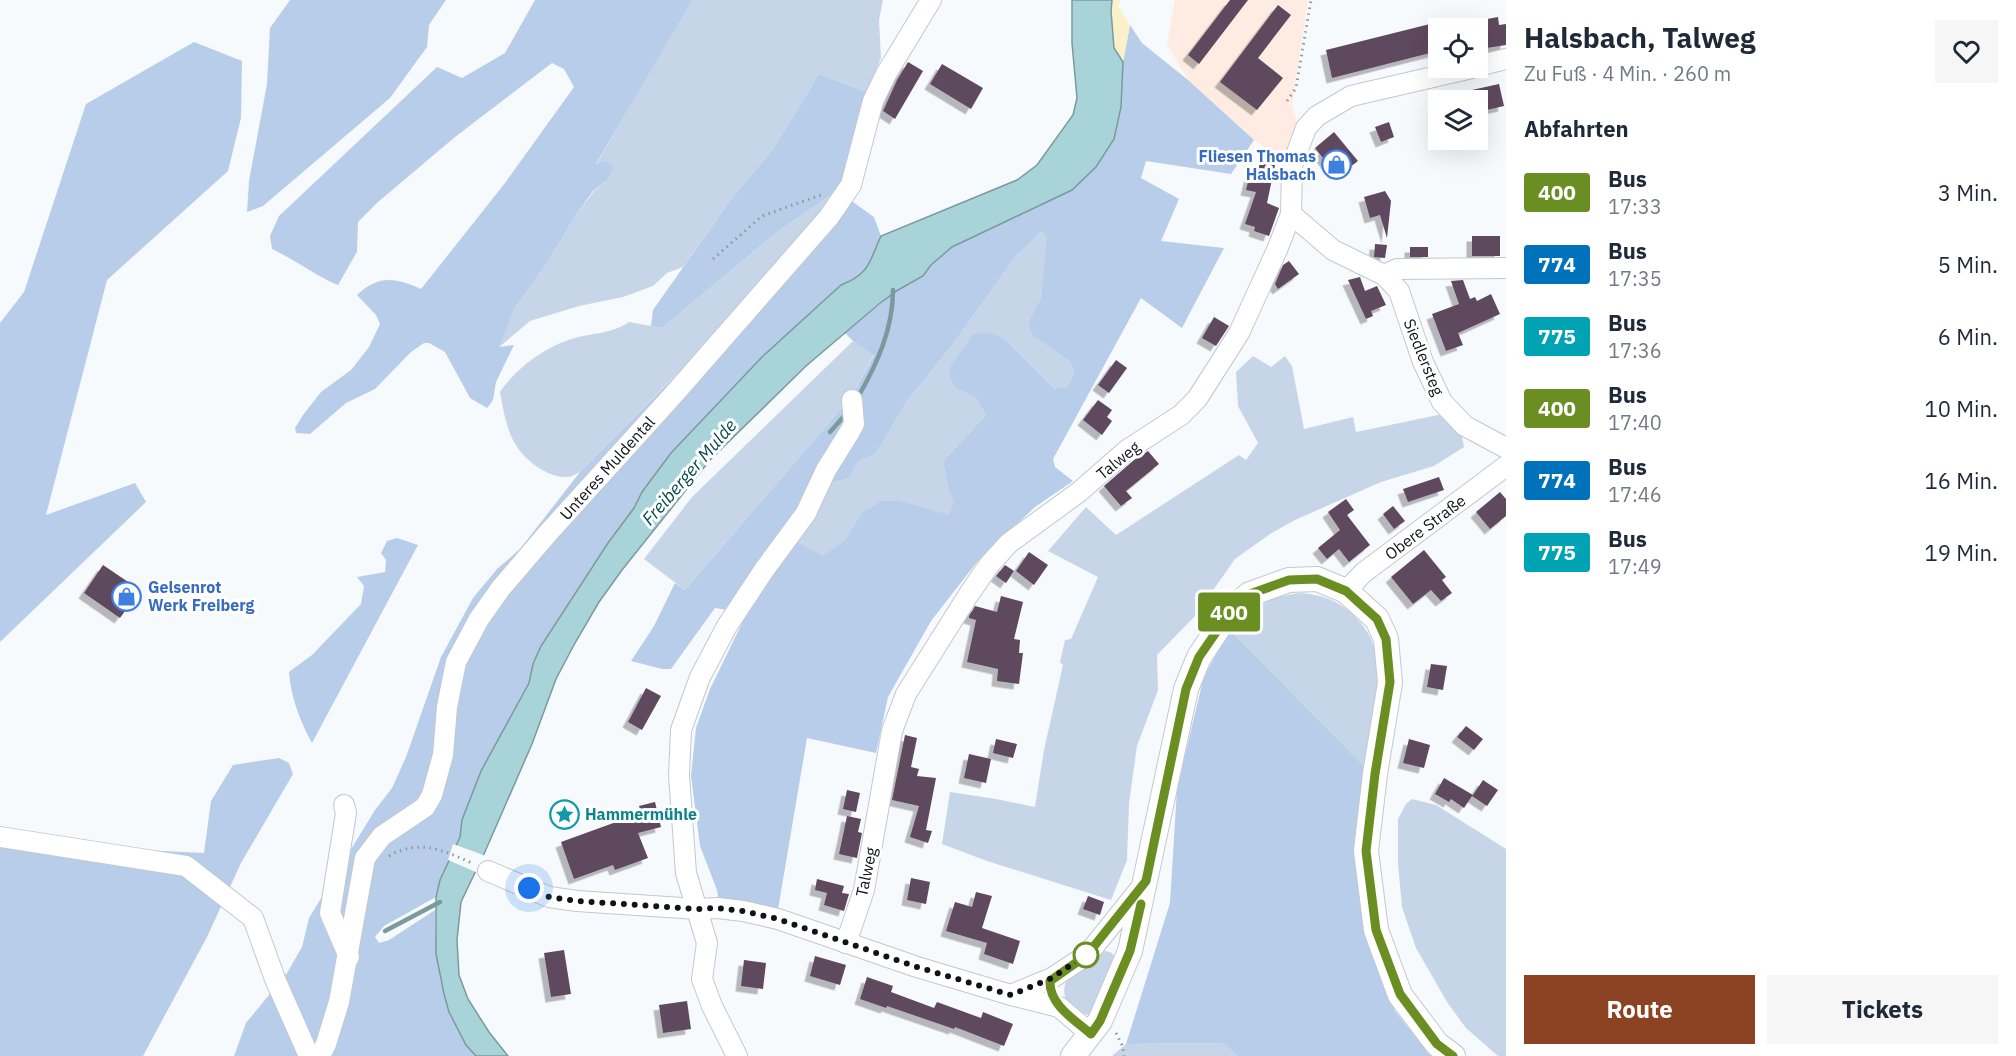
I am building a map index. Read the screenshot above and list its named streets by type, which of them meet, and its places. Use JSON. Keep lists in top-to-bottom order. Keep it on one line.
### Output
{"streets":{"street":["Siedlersteg","Talweg","Unteres Muldental","Obere Straße"]},"crossings":[["Siedlersteg","Talweg"]],"water":["Freiberger Mulde"],"places":{"shop":["Fliesen Thomas Halsbach","Gelsenrot Werk Freiberg"],"place":["Hammermühle"]},"lines":["bus line 400"],"page":{"on_map":"400","heading":[["Halsbach, Talweg","Zu Fuß · 4 Min. · 260 m"],"Abfahrten"],"list":[{"mark":"400","name":"Bus","note":"17:33","value":"3 Min."},{"mark":"774","name":"Bus","note":"17:35","value":"5 Min."},{"mark":"775","name":"Bus","note":"17:36","value":"6 Min."},{"mark":"400","name":"Bus","note":"17:40","value":"10 Min."},{"mark":"774","name":"Bus","note":"17:46","value":"16 Min."},{"mark":"775","name":"Bus","note":"17:49","value":"19 Min."}],"buttons":["Route","Tickets"]}}
